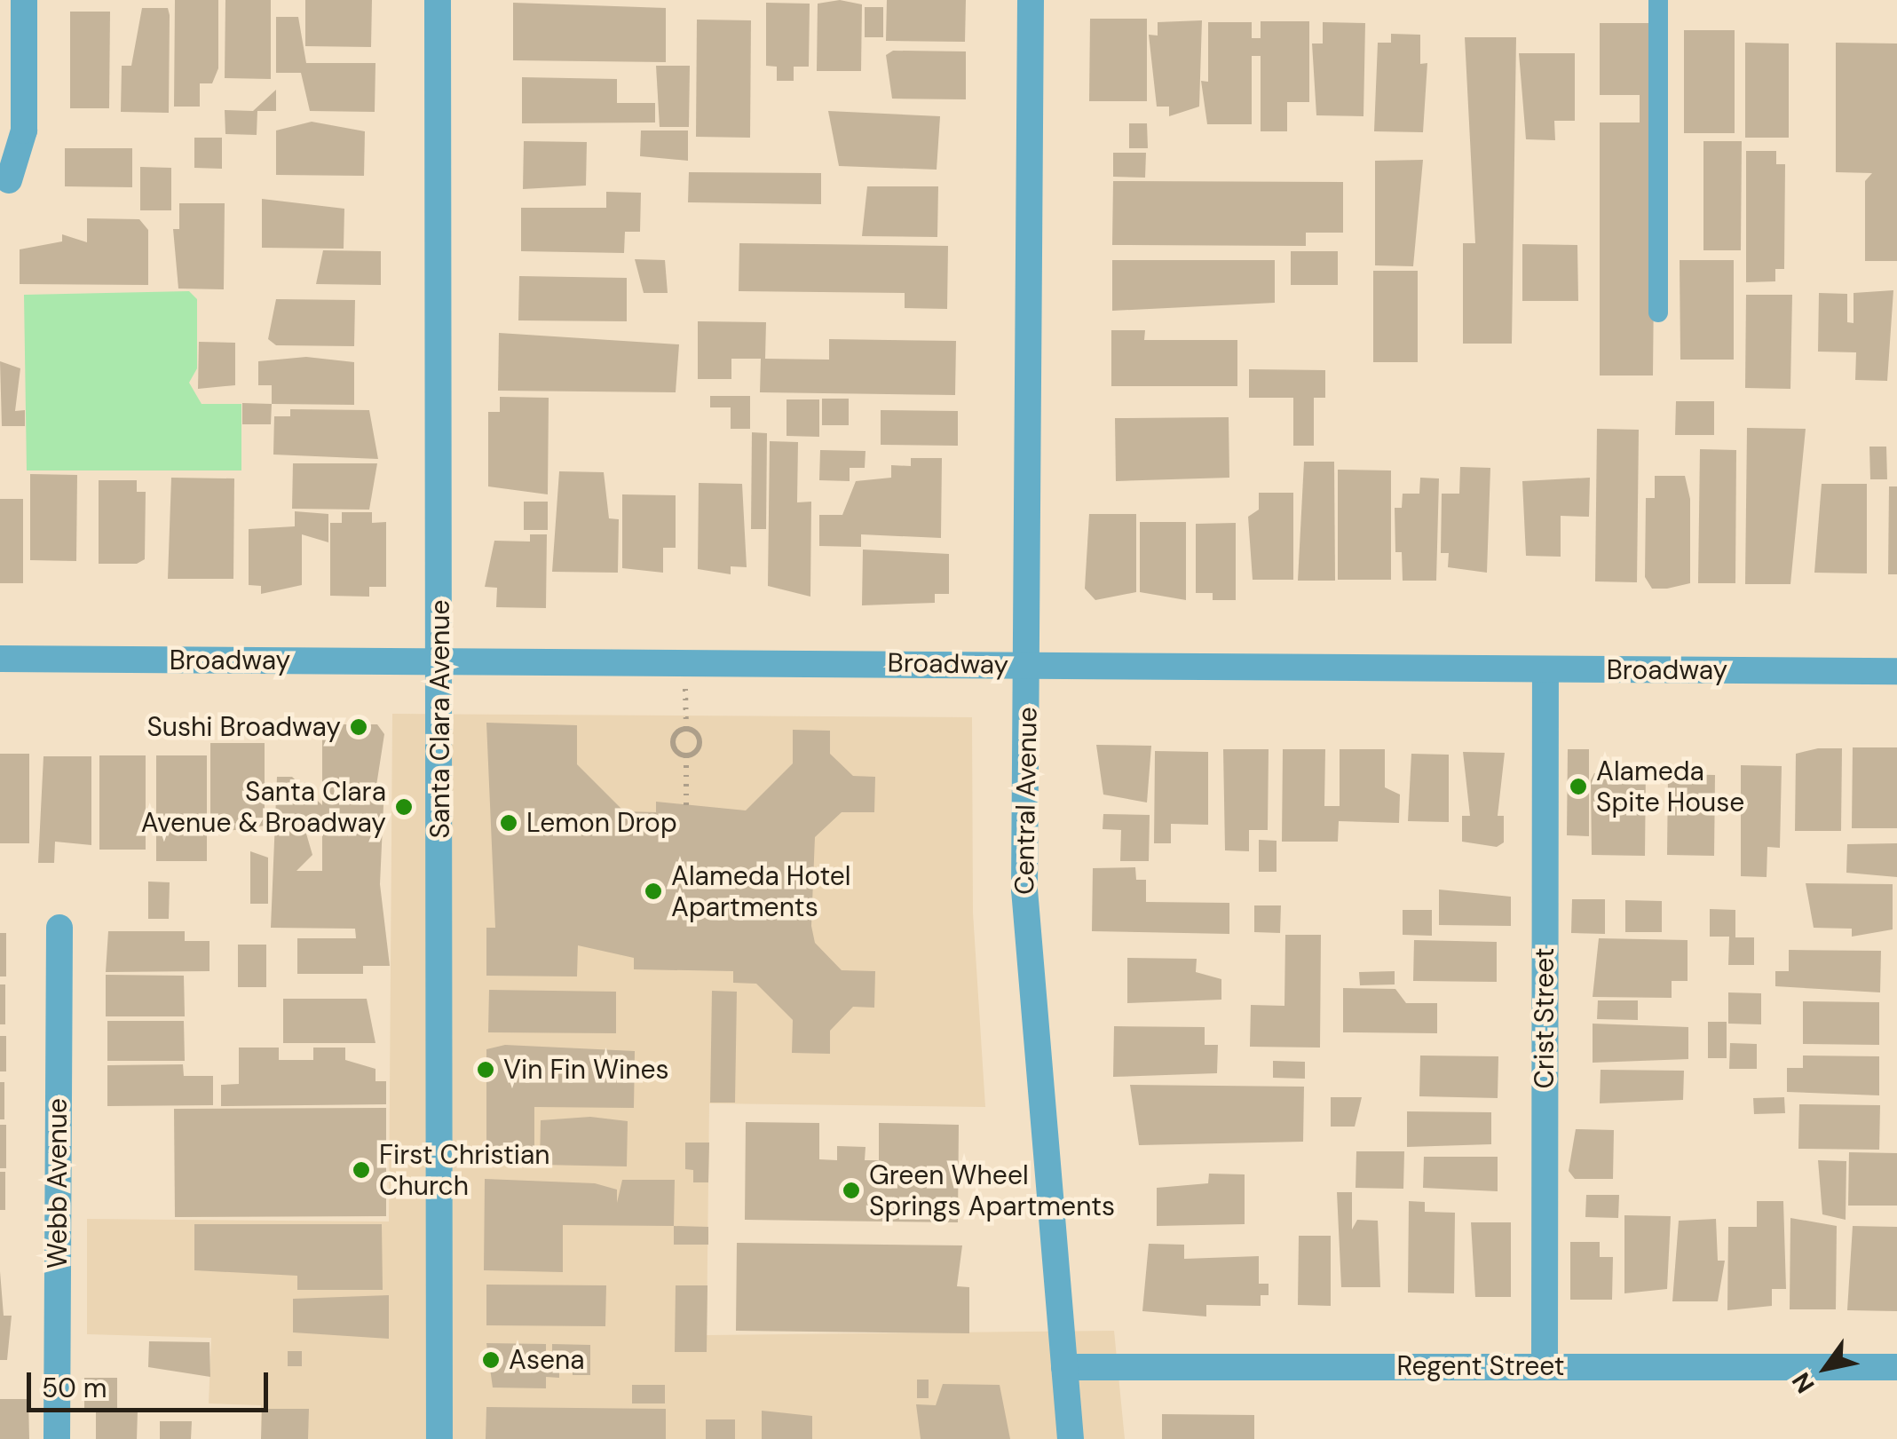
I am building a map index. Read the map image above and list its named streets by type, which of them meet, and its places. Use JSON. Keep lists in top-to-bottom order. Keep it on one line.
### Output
{"streets":{"street":["Broadway","Santa Clara Avenue","Central Avenue","Crist Street","Webb Avenue","Regent Street"]},"crossings":[["Broadway","Santa Clara Avenue"],["Broadway","Central Avenue"],["Broadway","Crist Street"],["Central Avenue","Regent Street"],["Crist Street","Regent Street"]],"places":["Sushi Broadway","Alameda Spite House","Santa Clara Avenue & Broadway","Lemon Drop","Alameda Hotel Apartments","Vin Fin Wines","First Christian Church","Green Wheel Springs Apartments","Asena"],"scale_bar":"50 m","north":"bottom left"}
